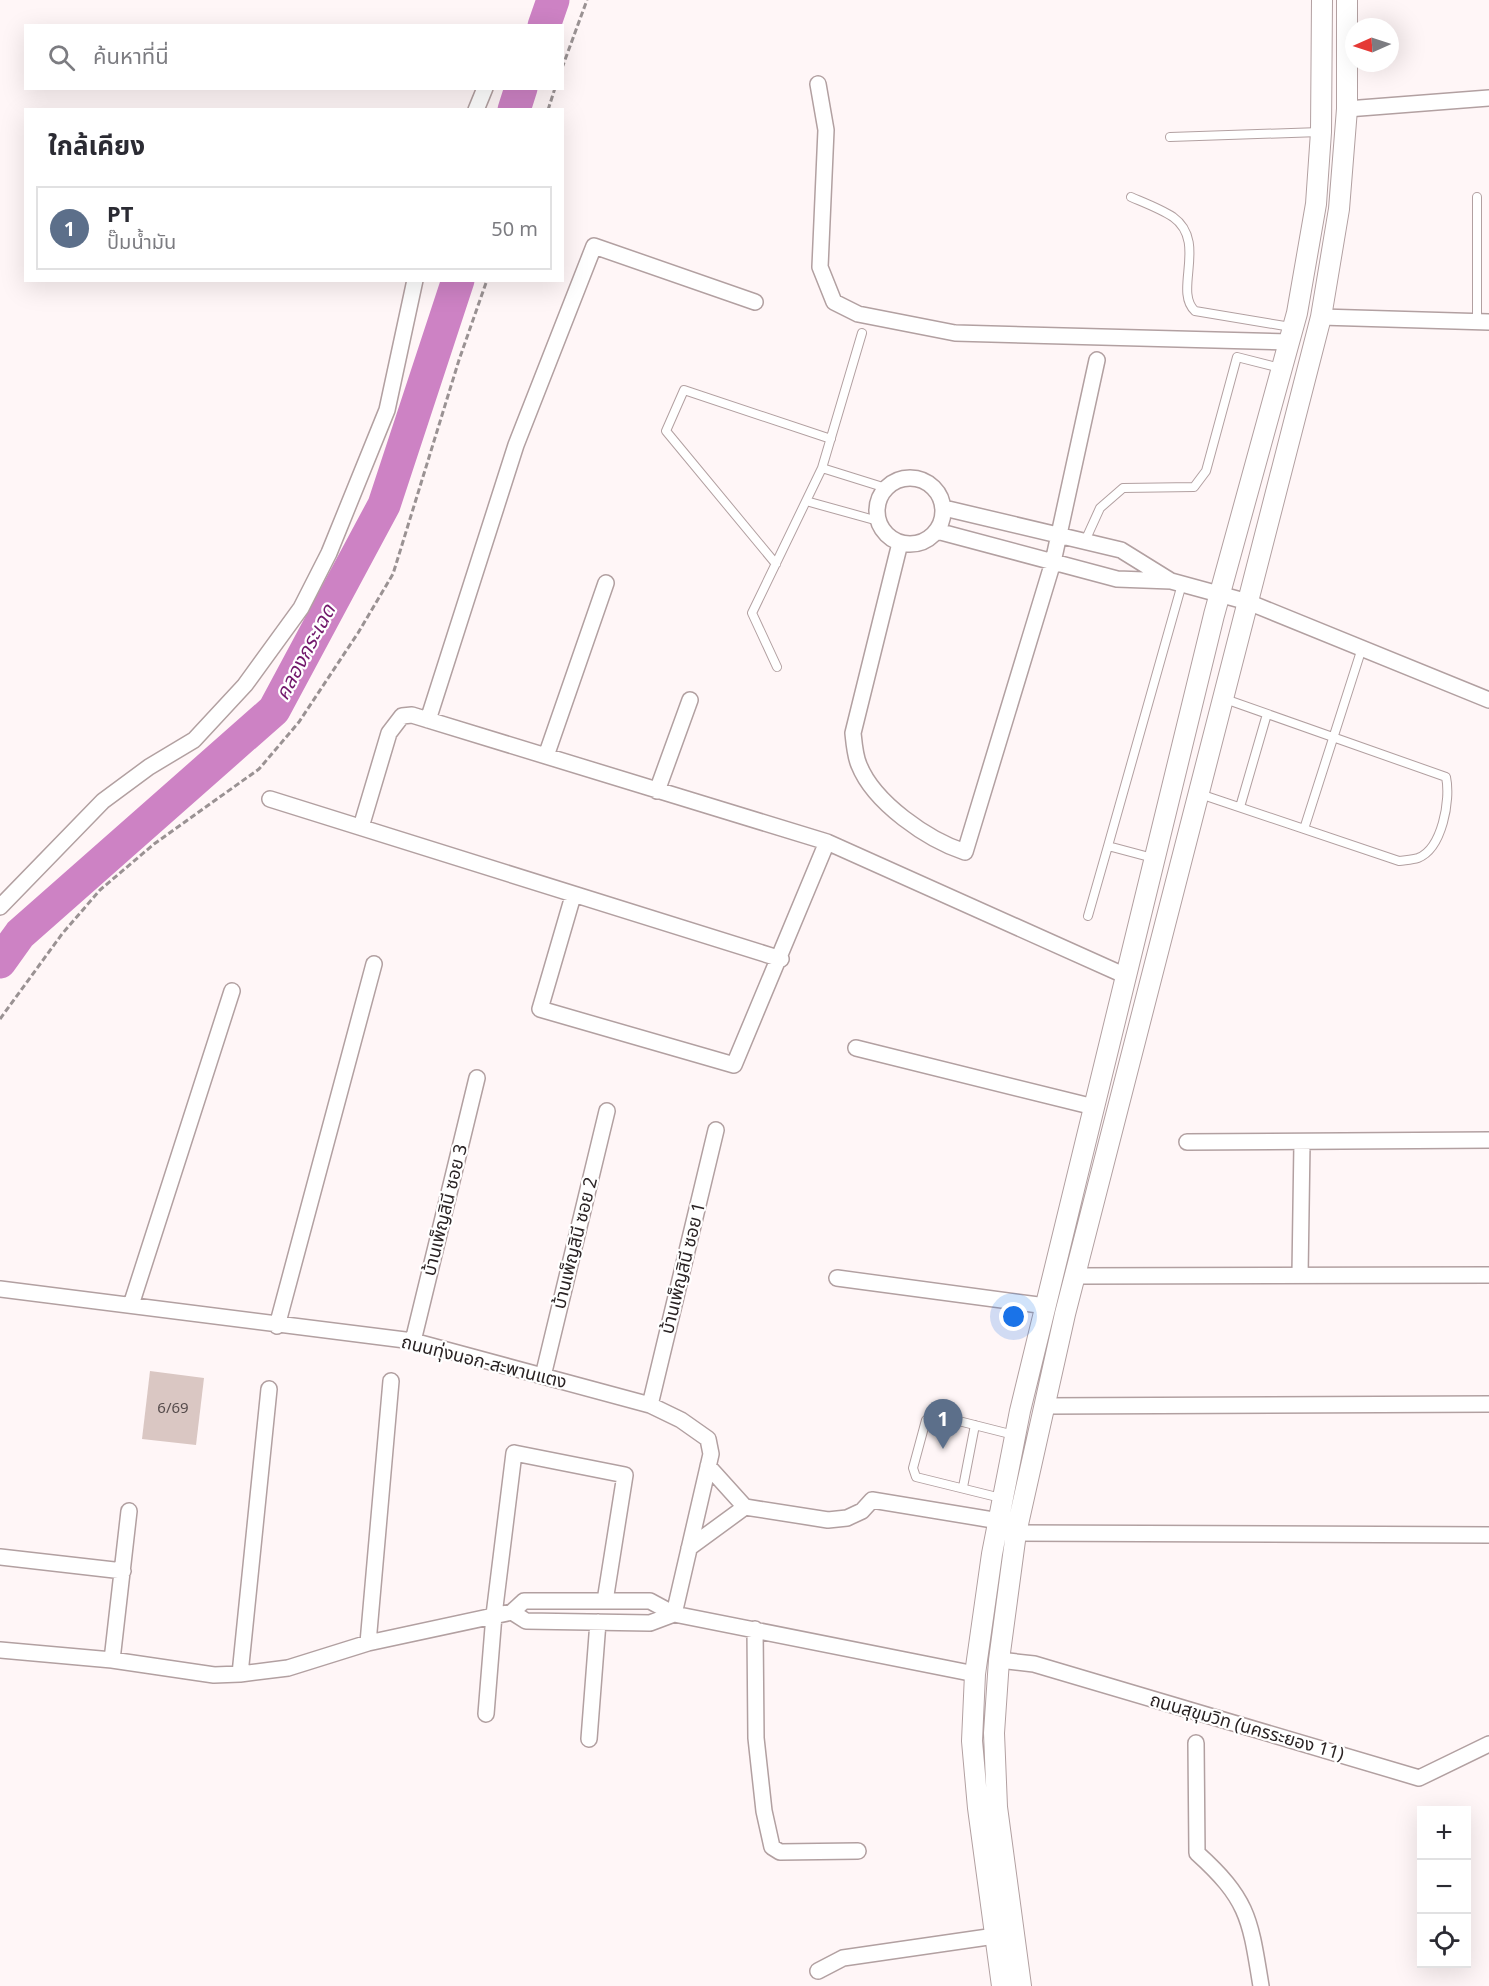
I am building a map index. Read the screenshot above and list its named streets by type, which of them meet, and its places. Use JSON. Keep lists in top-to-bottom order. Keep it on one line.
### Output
{"streets":{"street":["บ้านเพ็ญสินี ซอย 3","บ้านเพ็ญสินี ซอย 2","บ้านเพ็ญสินี ซอย 1","ถนนทุ่งนอก-สะพานแตง","ถนนสุขุมวิท (นครระยอง 11)"]},"crossings":[["บ้านเพ็ญสินี ซอย 3","ถนนทุ่งนอก-สะพานแตง"],["บ้านเพ็ญสินี ซอย 2","ถนนทุ่งนอก-สะพานแตง"],["บ้านเพ็ญสินี ซอย 1","ถนนทุ่งนอก-สะพานแตง"]],"water":["คลองกระเฉด"],"house_numbers":["6/69"],"north":"left","page":{"search":"ค้นหาที่นี่","heading":"ใกล้เคียง","list":[{"mark":"1","name":"PT","note":"ปั๊มน้ำมัน","value":"50 m"}],"pins":"1","map_buttons":["+","−"]}}
